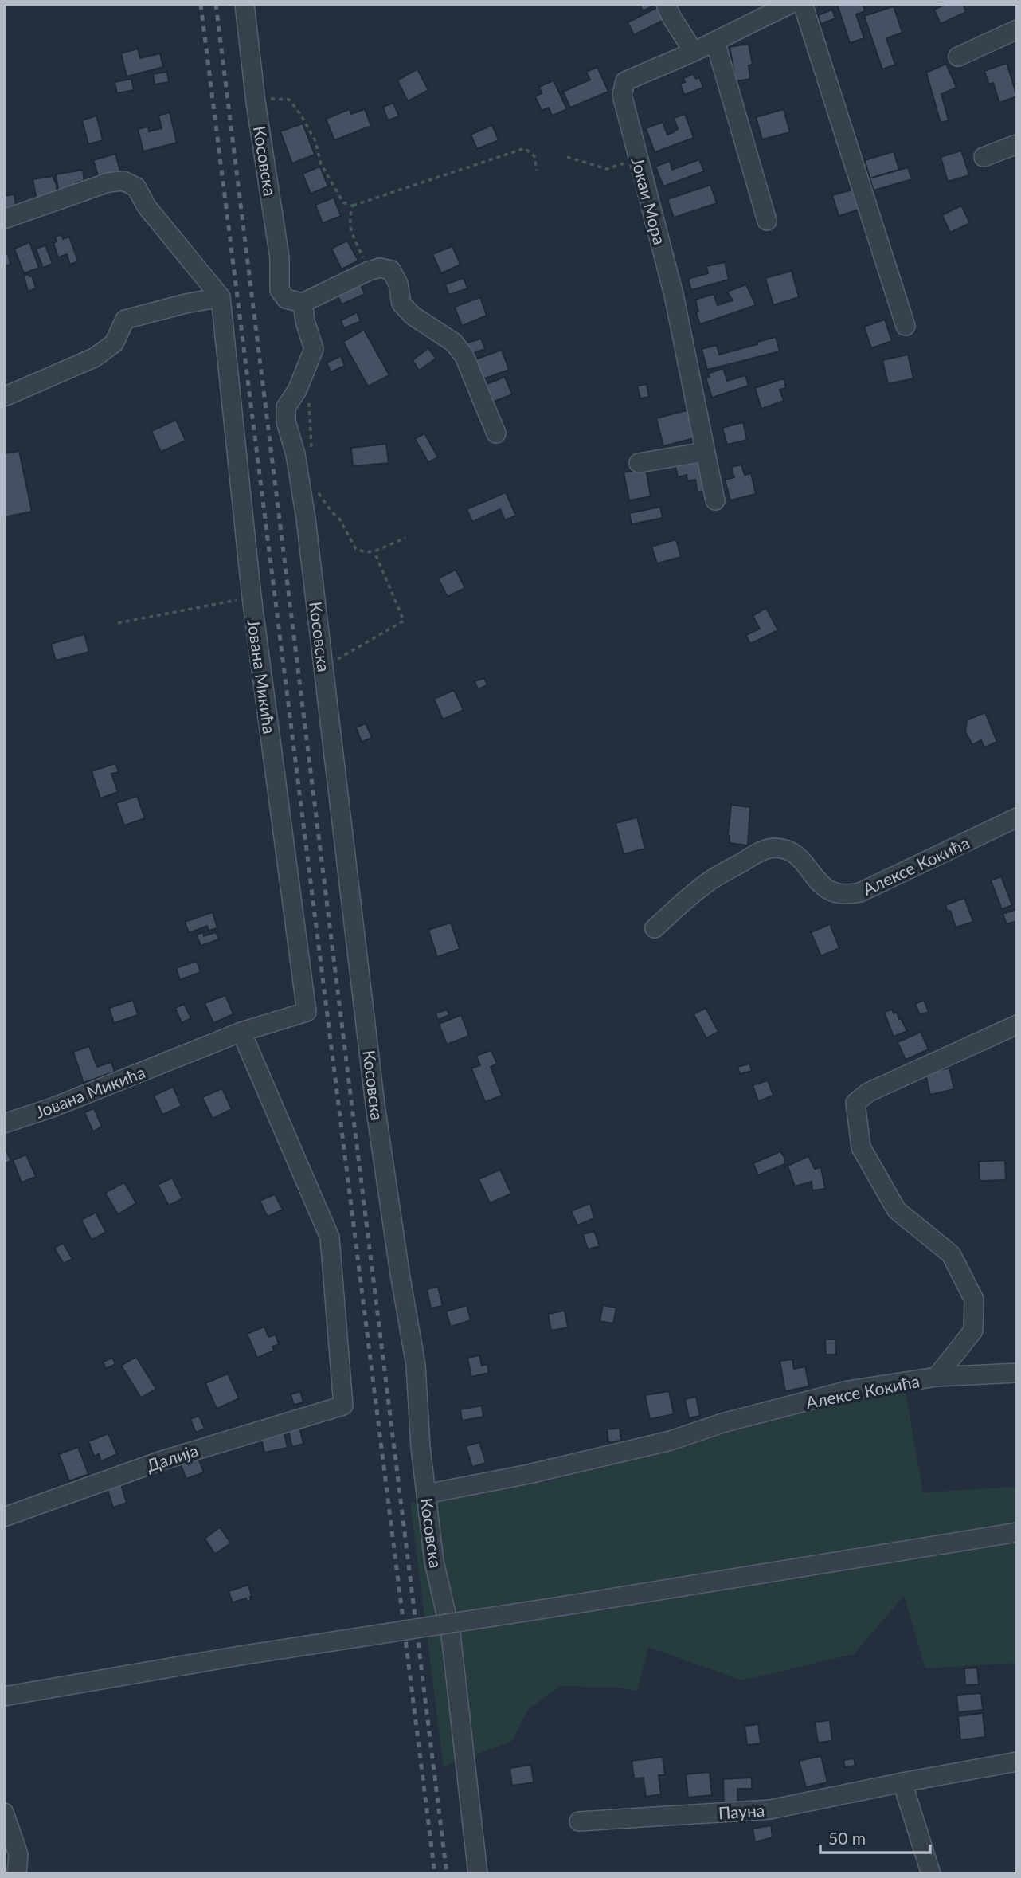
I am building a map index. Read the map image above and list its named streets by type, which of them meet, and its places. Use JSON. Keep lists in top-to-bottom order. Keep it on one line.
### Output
{"streets":{"street":["Косовска","Јокаи Мора","Јована Микића","Алексе Кокића","Далија","Пауна"]},"crossings":[["Косовска","Алексе Кокића"],["Јована Микића","Далија"]],"scale_bar":"50 m"}
